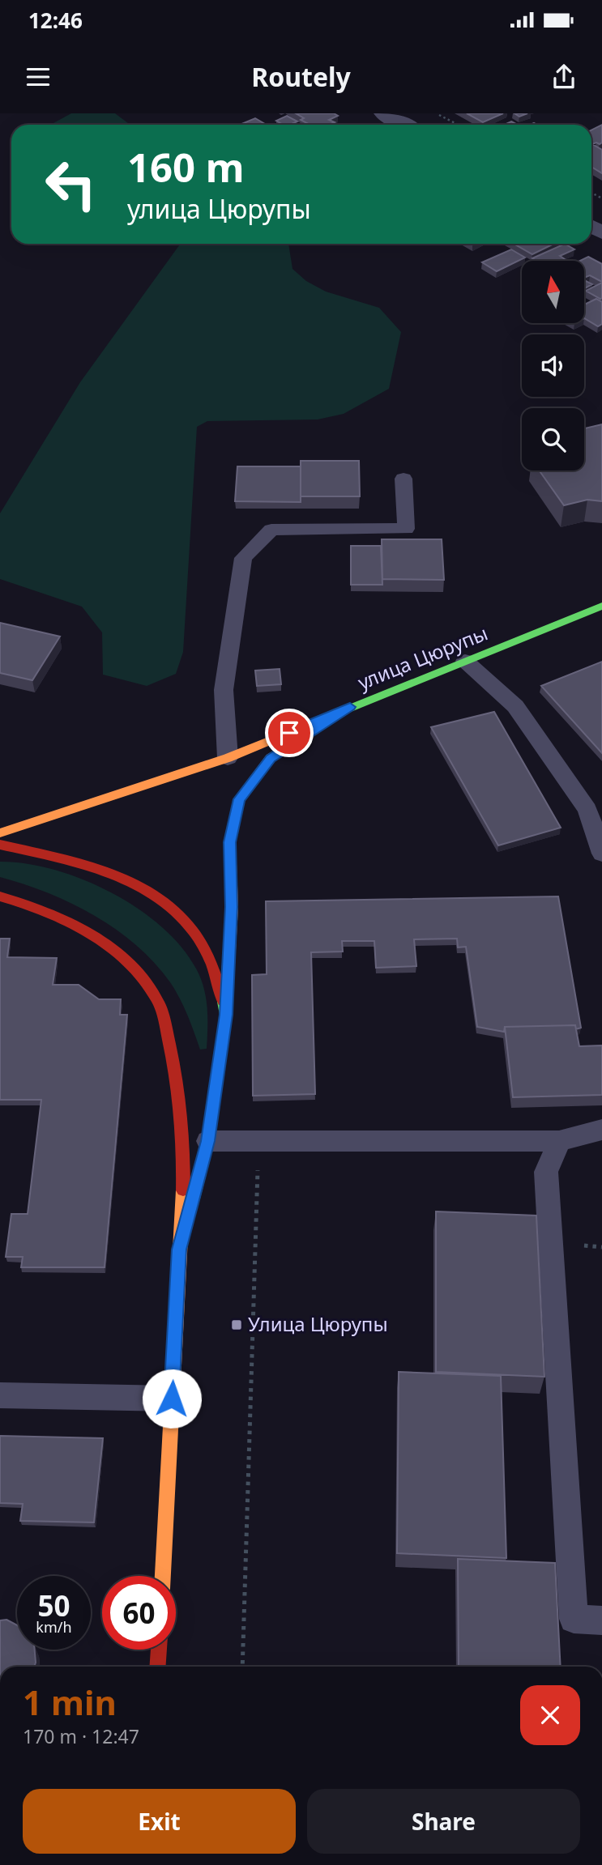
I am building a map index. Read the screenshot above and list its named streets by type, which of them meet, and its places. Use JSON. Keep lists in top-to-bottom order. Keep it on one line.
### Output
{"streets":{"main road":["улица Цюрупы"]},"places":{"transit":["Улица Цюрупы"]},"north":"top","page":{"status":"12:46","header":"Routely","turn":["160 m","улица Цюрупы"],"speed":"50 km/h","limit":"60","heading":["1 min","170 m · 12:47"],"buttons":["Exit","Share"]}}
